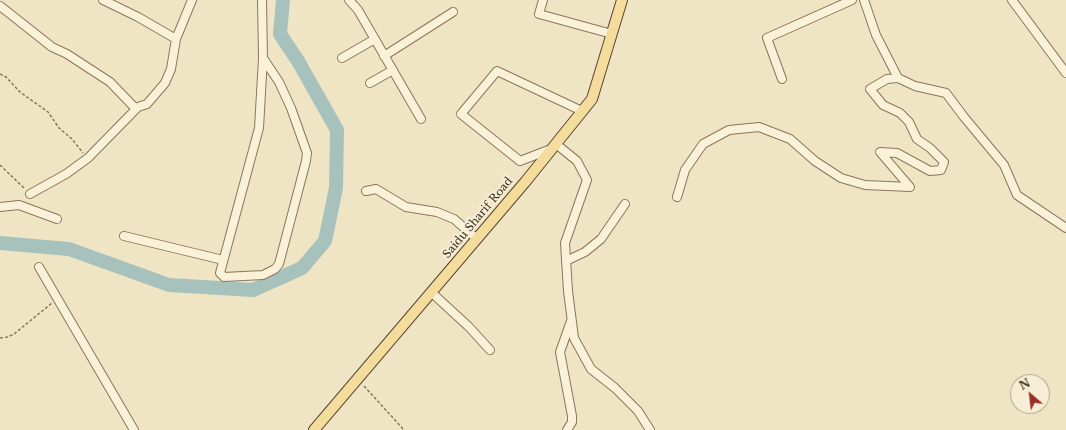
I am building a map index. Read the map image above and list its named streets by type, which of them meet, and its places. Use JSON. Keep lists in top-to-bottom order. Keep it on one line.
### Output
{"streets":{"main road":["Saidu Sharif Road"]},"north":"top left"}
